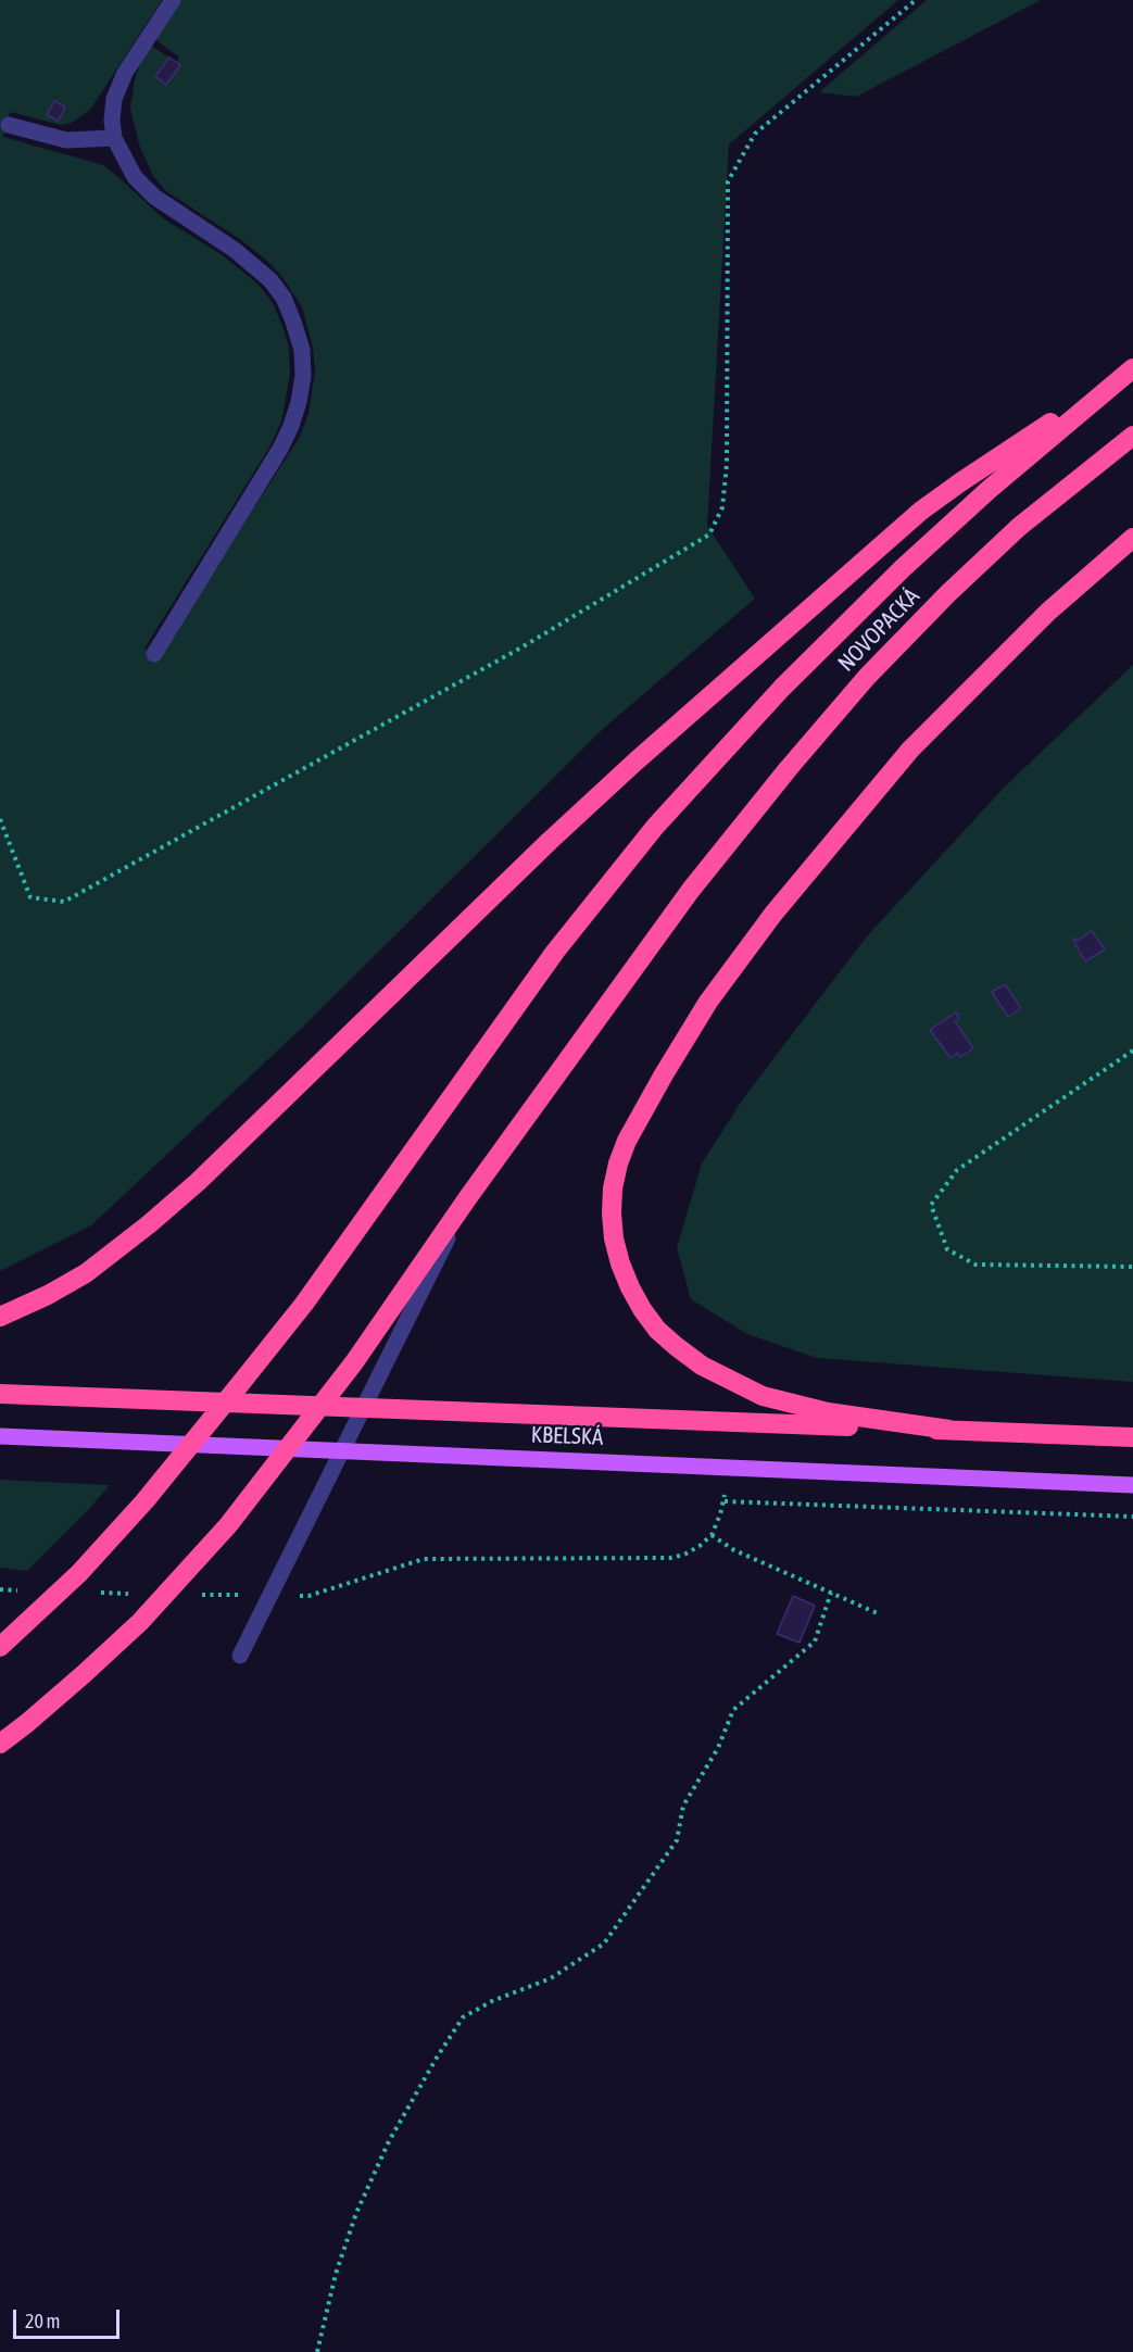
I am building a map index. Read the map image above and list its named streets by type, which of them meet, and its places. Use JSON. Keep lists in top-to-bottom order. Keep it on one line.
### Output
{"streets":{"highway":["NOVOPACKÁ","KBELSKÁ"]},"scale_bar":"20 m"}
